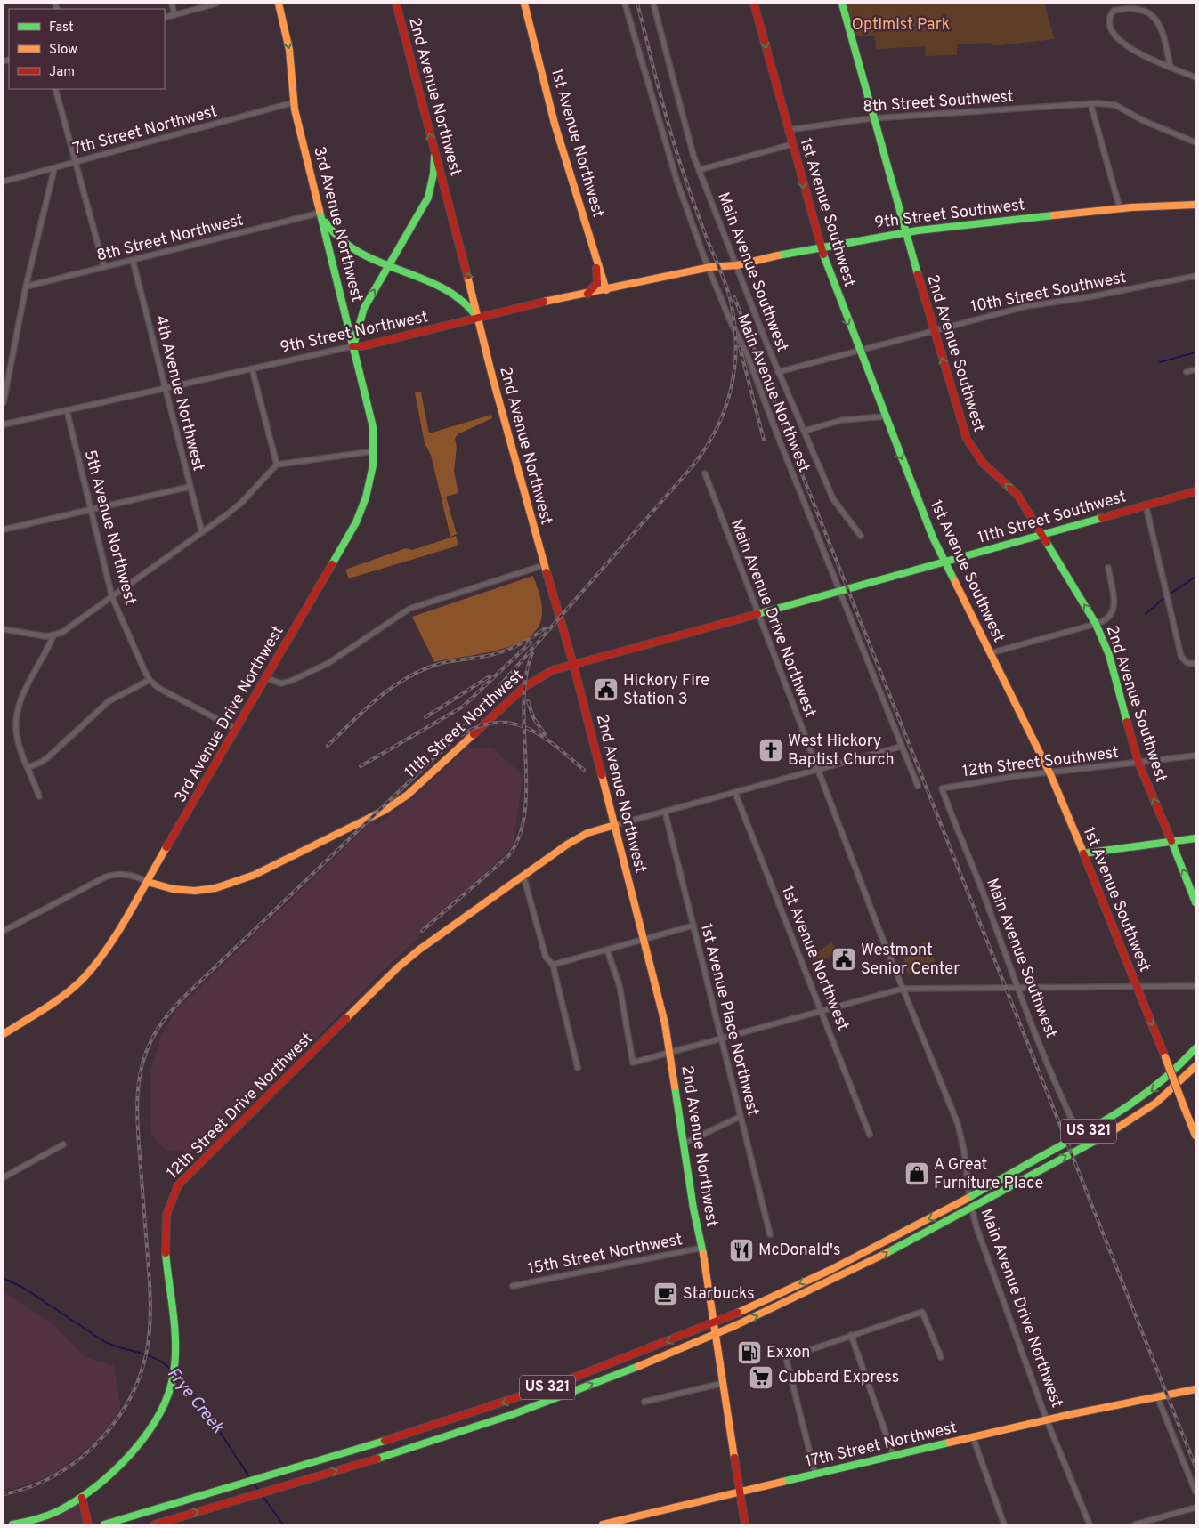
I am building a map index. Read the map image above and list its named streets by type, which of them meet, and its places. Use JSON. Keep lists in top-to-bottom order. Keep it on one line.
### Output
{"streets":{"main road":["2nd Avenue Northwest","1st Avenue Northwest","1st Avenue Southwest","9th Street Southwest","3rd Avenue Northwest","9th Street Northwest","2nd Avenue Southwest","11th Street Southwest","3rd Avenue Drive Northwest","11th Street Northwest","12th Street Drive Northwest","US 321","17th Street Northwest"],"street":["8th Street Southwest","7th Street Northwest","8th Street Northwest","Main Avenue Southwest","10th Street Southwest","4th Avenue Northwest","Main Avenue Northwest","5th Avenue Northwest","Main Avenue Drive Northwest","12th Street Southwest","1st Avenue Place Northwest","15th Street Northwest"]},"crossings":[["2nd Avenue Northwest","9th Street Northwest"],["2nd Avenue Northwest","11th Street Northwest"],["2nd Avenue Northwest","12th Street Drive Northwest"],["2nd Avenue Northwest","US 321"],["2nd Avenue Northwest","15th Street Northwest"],["2nd Avenue Northwest","17th Street Northwest"],["8th Street Southwest","1st Avenue Southwest"],["8th Street Southwest","2nd Avenue Southwest"],["7th Street Northwest","3rd Avenue Northwest"],["1st Avenue Northwest","9th Street Northwest"],["1st Avenue Southwest","9th Street Southwest"],["1st Avenue Southwest","10th Street Southwest"],["1st Avenue Southwest","11th Street Southwest"],["1st Avenue Southwest","12th Street Southwest"],["9th Street Southwest","Main Avenue Southwest"],["9th Street Southwest","9th Street Northwest"],["9th Street Southwest","2nd Avenue Southwest"],["9th Street Southwest","Main Avenue Northwest"],["3rd Avenue Northwest","8th Street Northwest"],["3rd Avenue Northwest","9th Street Northwest"],["3rd Avenue Northwest","3rd Avenue Drive Northwest"],["8th Street Northwest","4th Avenue Northwest"],["Main Avenue Southwest","10th Street Southwest"],["Main Avenue Southwest","12th Street Southwest"],["Main Avenue Southwest","US 321"],["10th Street Southwest","2nd Avenue Southwest"],["9th Street Northwest","4th Avenue Northwest"],["9th Street Northwest","Main Avenue Northwest"],["9th Street Northwest","5th Avenue Northwest"],["2nd Avenue Southwest","11th Street Southwest"],["2nd Avenue Southwest","12th Street Southwest"],["Main Avenue Northwest","11th Street Southwest"],["Main Avenue Northwest","11th Street Northwest"],["11th Street Southwest","11th Street Northwest"],["Main Avenue Drive Northwest","11th Street Northwest"],["Main Avenue Drive Northwest","US 321"],["Main Avenue Drive Northwest","17th Street Northwest"],["3rd Avenue Drive Northwest","11th Street Northwest"]],"one_way":["1st Avenue Southwest","2nd Avenue Southwest"],"water":["Frye Creek"],"parks":["Optimist Park"],"places":{"public building":["Hickory Fire Station 3","Westmont Senior Center"],"church":["West Hickory Baptist Church"],"shop":["A Great Furniture Place"],"restaurant":["McDonald's"],"cafe":["Starbucks"],"fuel station":["Exxon"],"supermarket":["Cubbard Express"]},"legend":["Fast","Slow","Jam"]}
